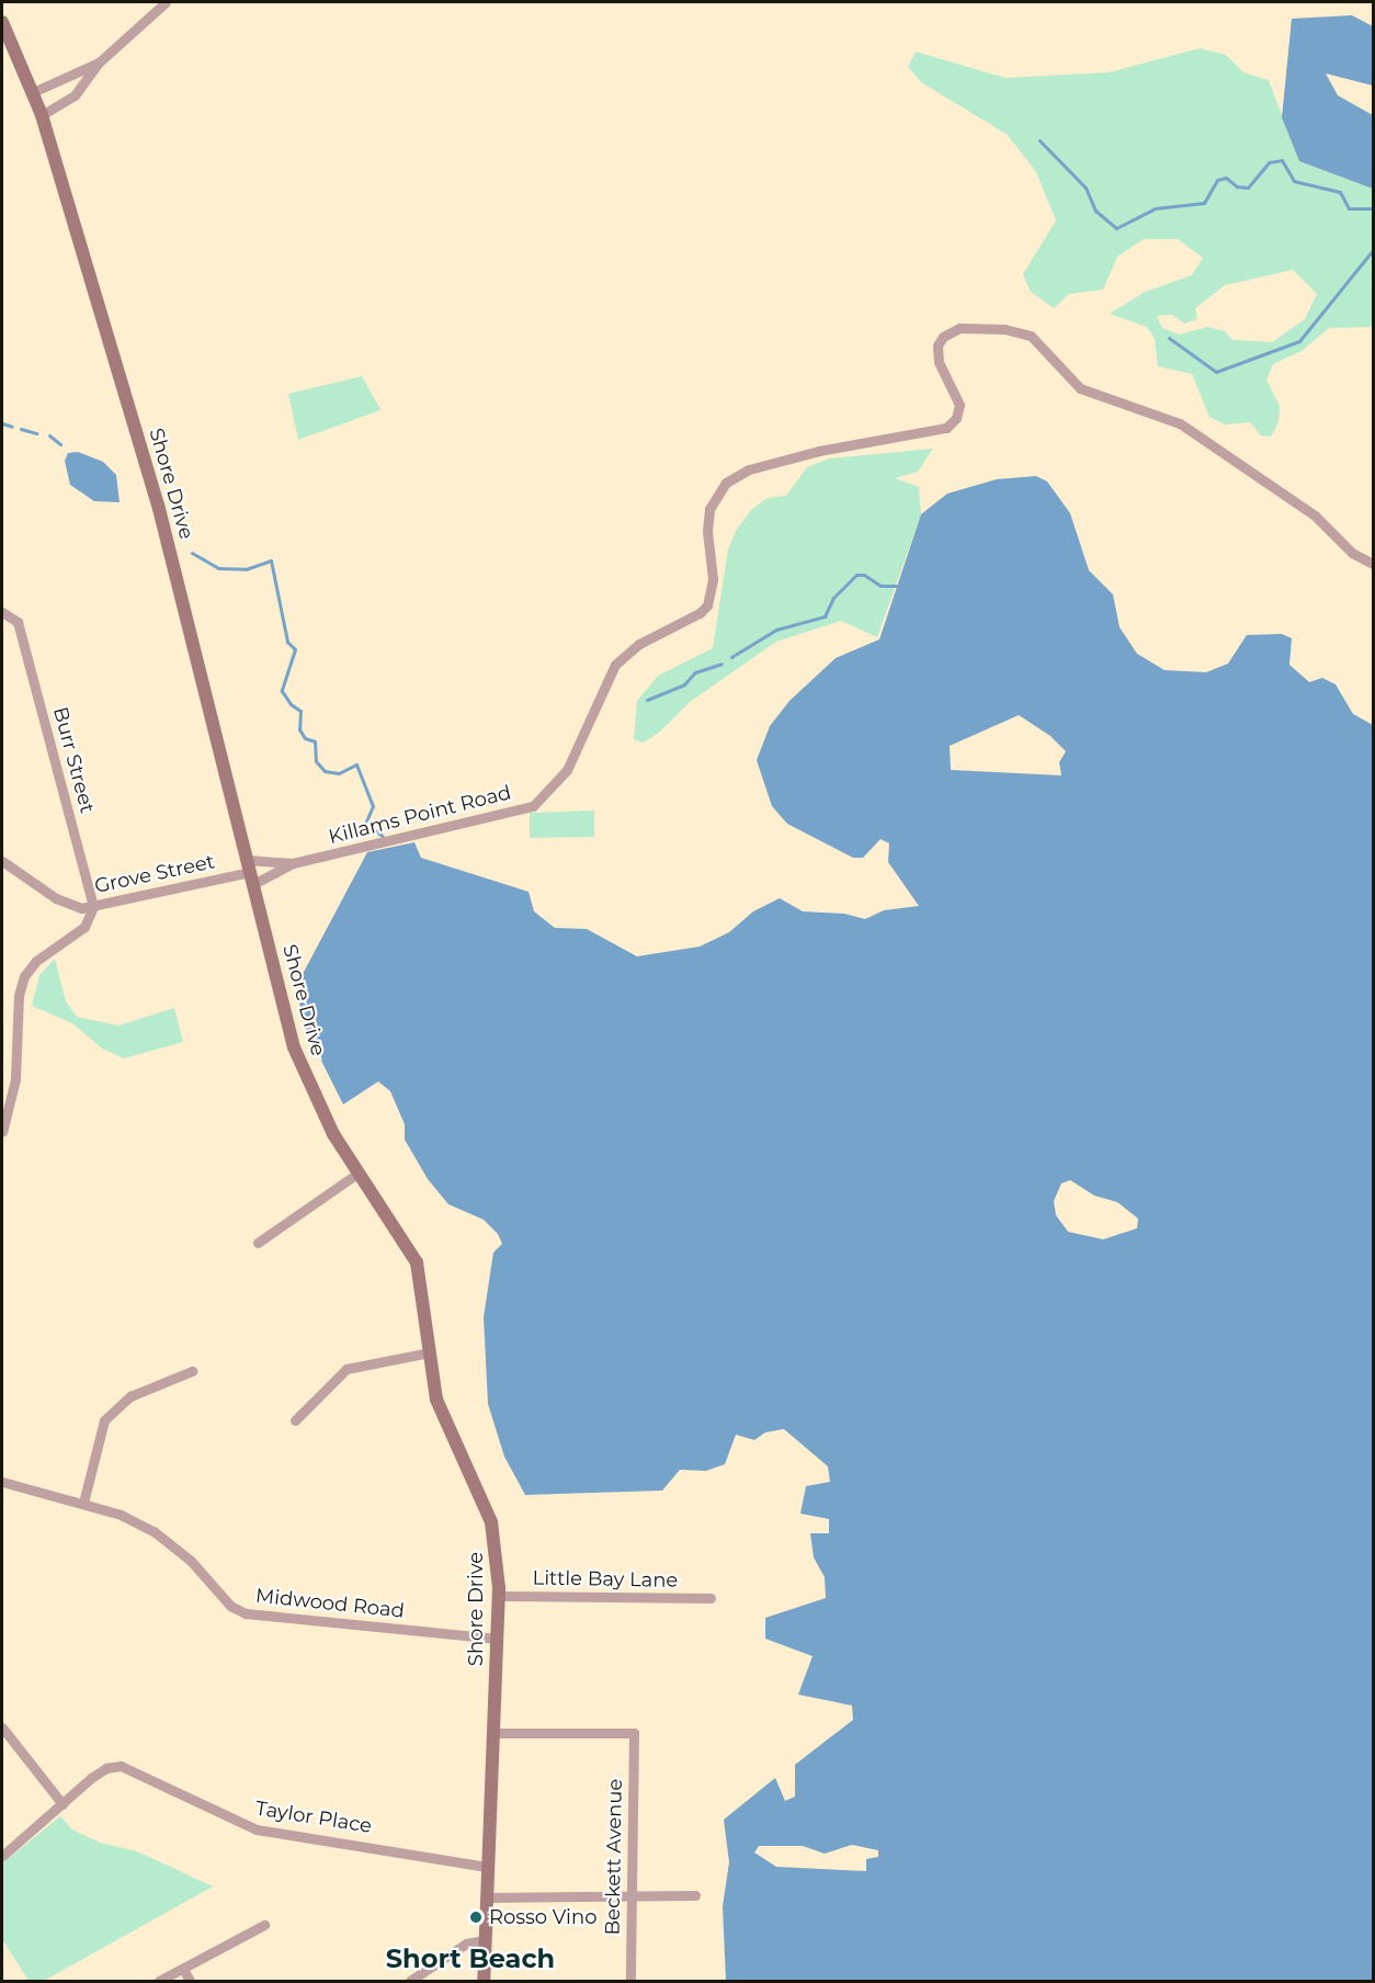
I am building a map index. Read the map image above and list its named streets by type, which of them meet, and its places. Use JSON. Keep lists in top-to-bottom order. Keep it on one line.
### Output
{"streets":{"main road":["Shore Drive"],"street":["Burr Street","Killams Point Road","Grove Street","Little Bay Lane","Midwood Road","Taylor Place","Beckett Avenue"]},"crossings":[["Shore Drive","Killams Point Road"],["Shore Drive","Grove Street"],["Shore Drive","Little Bay Lane"],["Shore Drive","Midwood Road"],["Shore Drive","Taylor Place"],["Shore Drive","Beckett Avenue"],["Burr Street","Grove Street"],["Killams Point Road","Grove Street"]],"districts":["Short Beach"],"places":["Rosso Vino"]}
